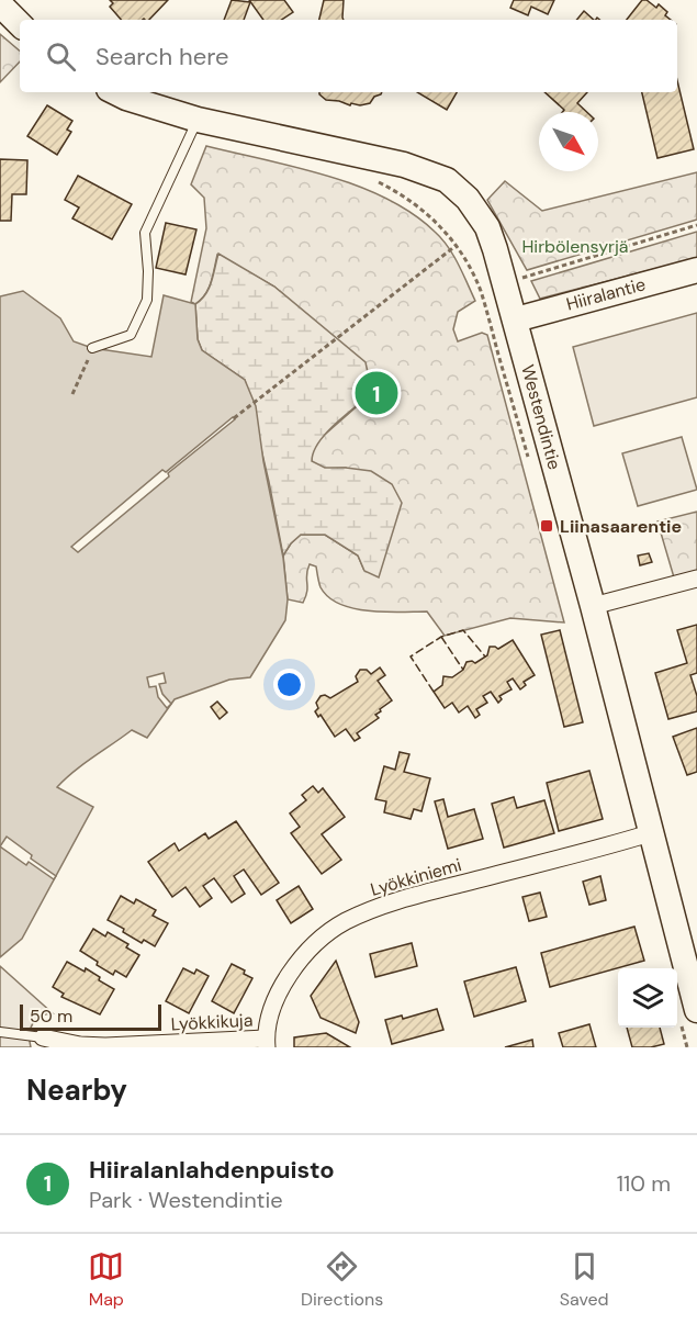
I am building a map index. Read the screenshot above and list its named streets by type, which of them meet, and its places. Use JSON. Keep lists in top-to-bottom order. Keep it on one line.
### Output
{"streets":{"street":["Hiiralantie","Westendintie","Lyökkiniemi","Lyökkikuja"]},"crossings":[["Hiiralantie","Westendintie"],["Westendintie","Lyökkiniemi"],["Lyökkiniemi","Lyökkikuja"]],"parks":["Hirbölensyrjä"],"places":{"transit":["Liinasaarentie"]},"scale_bar":"50 m","north":"bottom right","page":{"search":"Search here","pins":"1","scale":"50 m","heading":"Nearby","list":[{"mark":"1","name":"Hiiralanlahdenpuisto","note":"Park · Westendintie","value":"110 m"}],"nav":["Map","Directions","Saved"]}}
